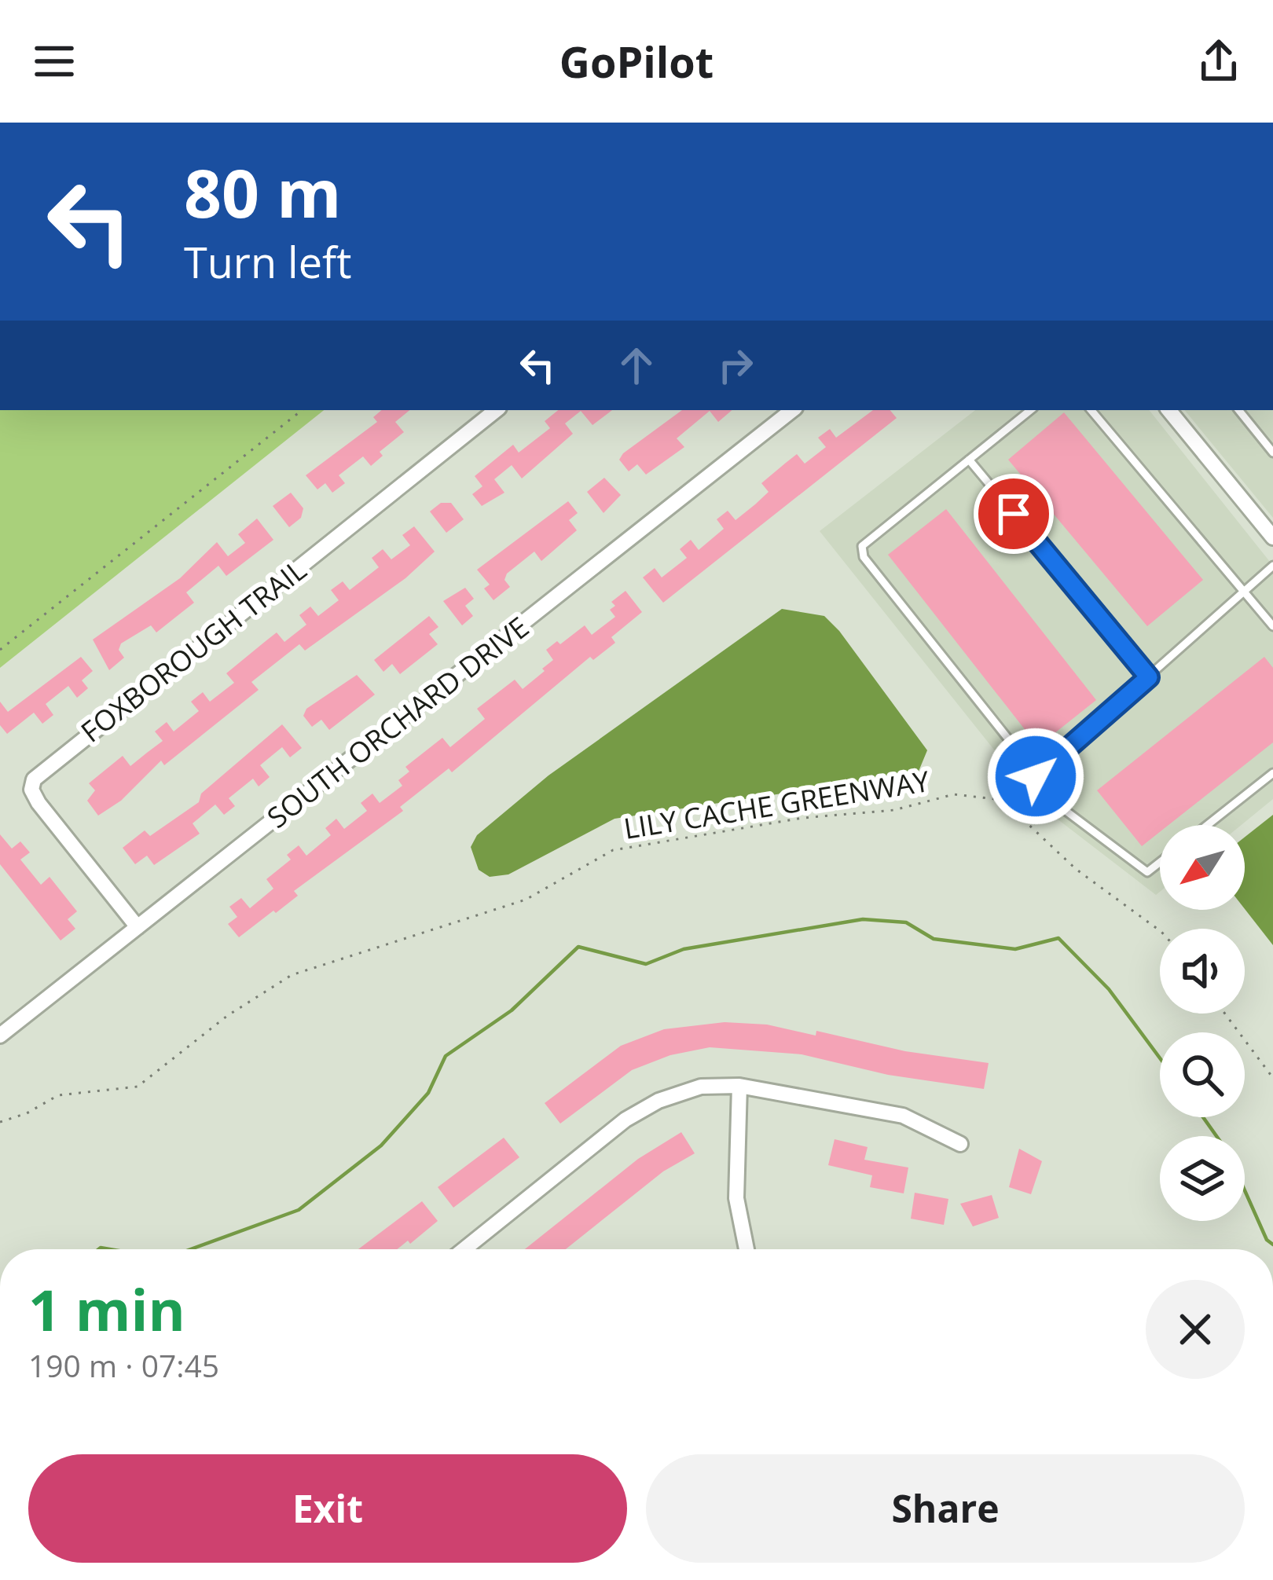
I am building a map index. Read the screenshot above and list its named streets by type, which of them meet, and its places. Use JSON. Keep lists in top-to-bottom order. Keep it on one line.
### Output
{"streets":{"street":["FOXBOROUGH TRAIL","SOUTH ORCHARD DRIVE"],"path":["LILY CACHE GREENWAY"]},"crossings":[["FOXBOROUGH TRAIL","SOUTH ORCHARD DRIVE"]],"north":"bottom left","page":{"header":"GoPilot","turn":["80 m","Turn left"],"heading":["1 min","190 m · 07:45"],"buttons":["Exit","Share"]}}
